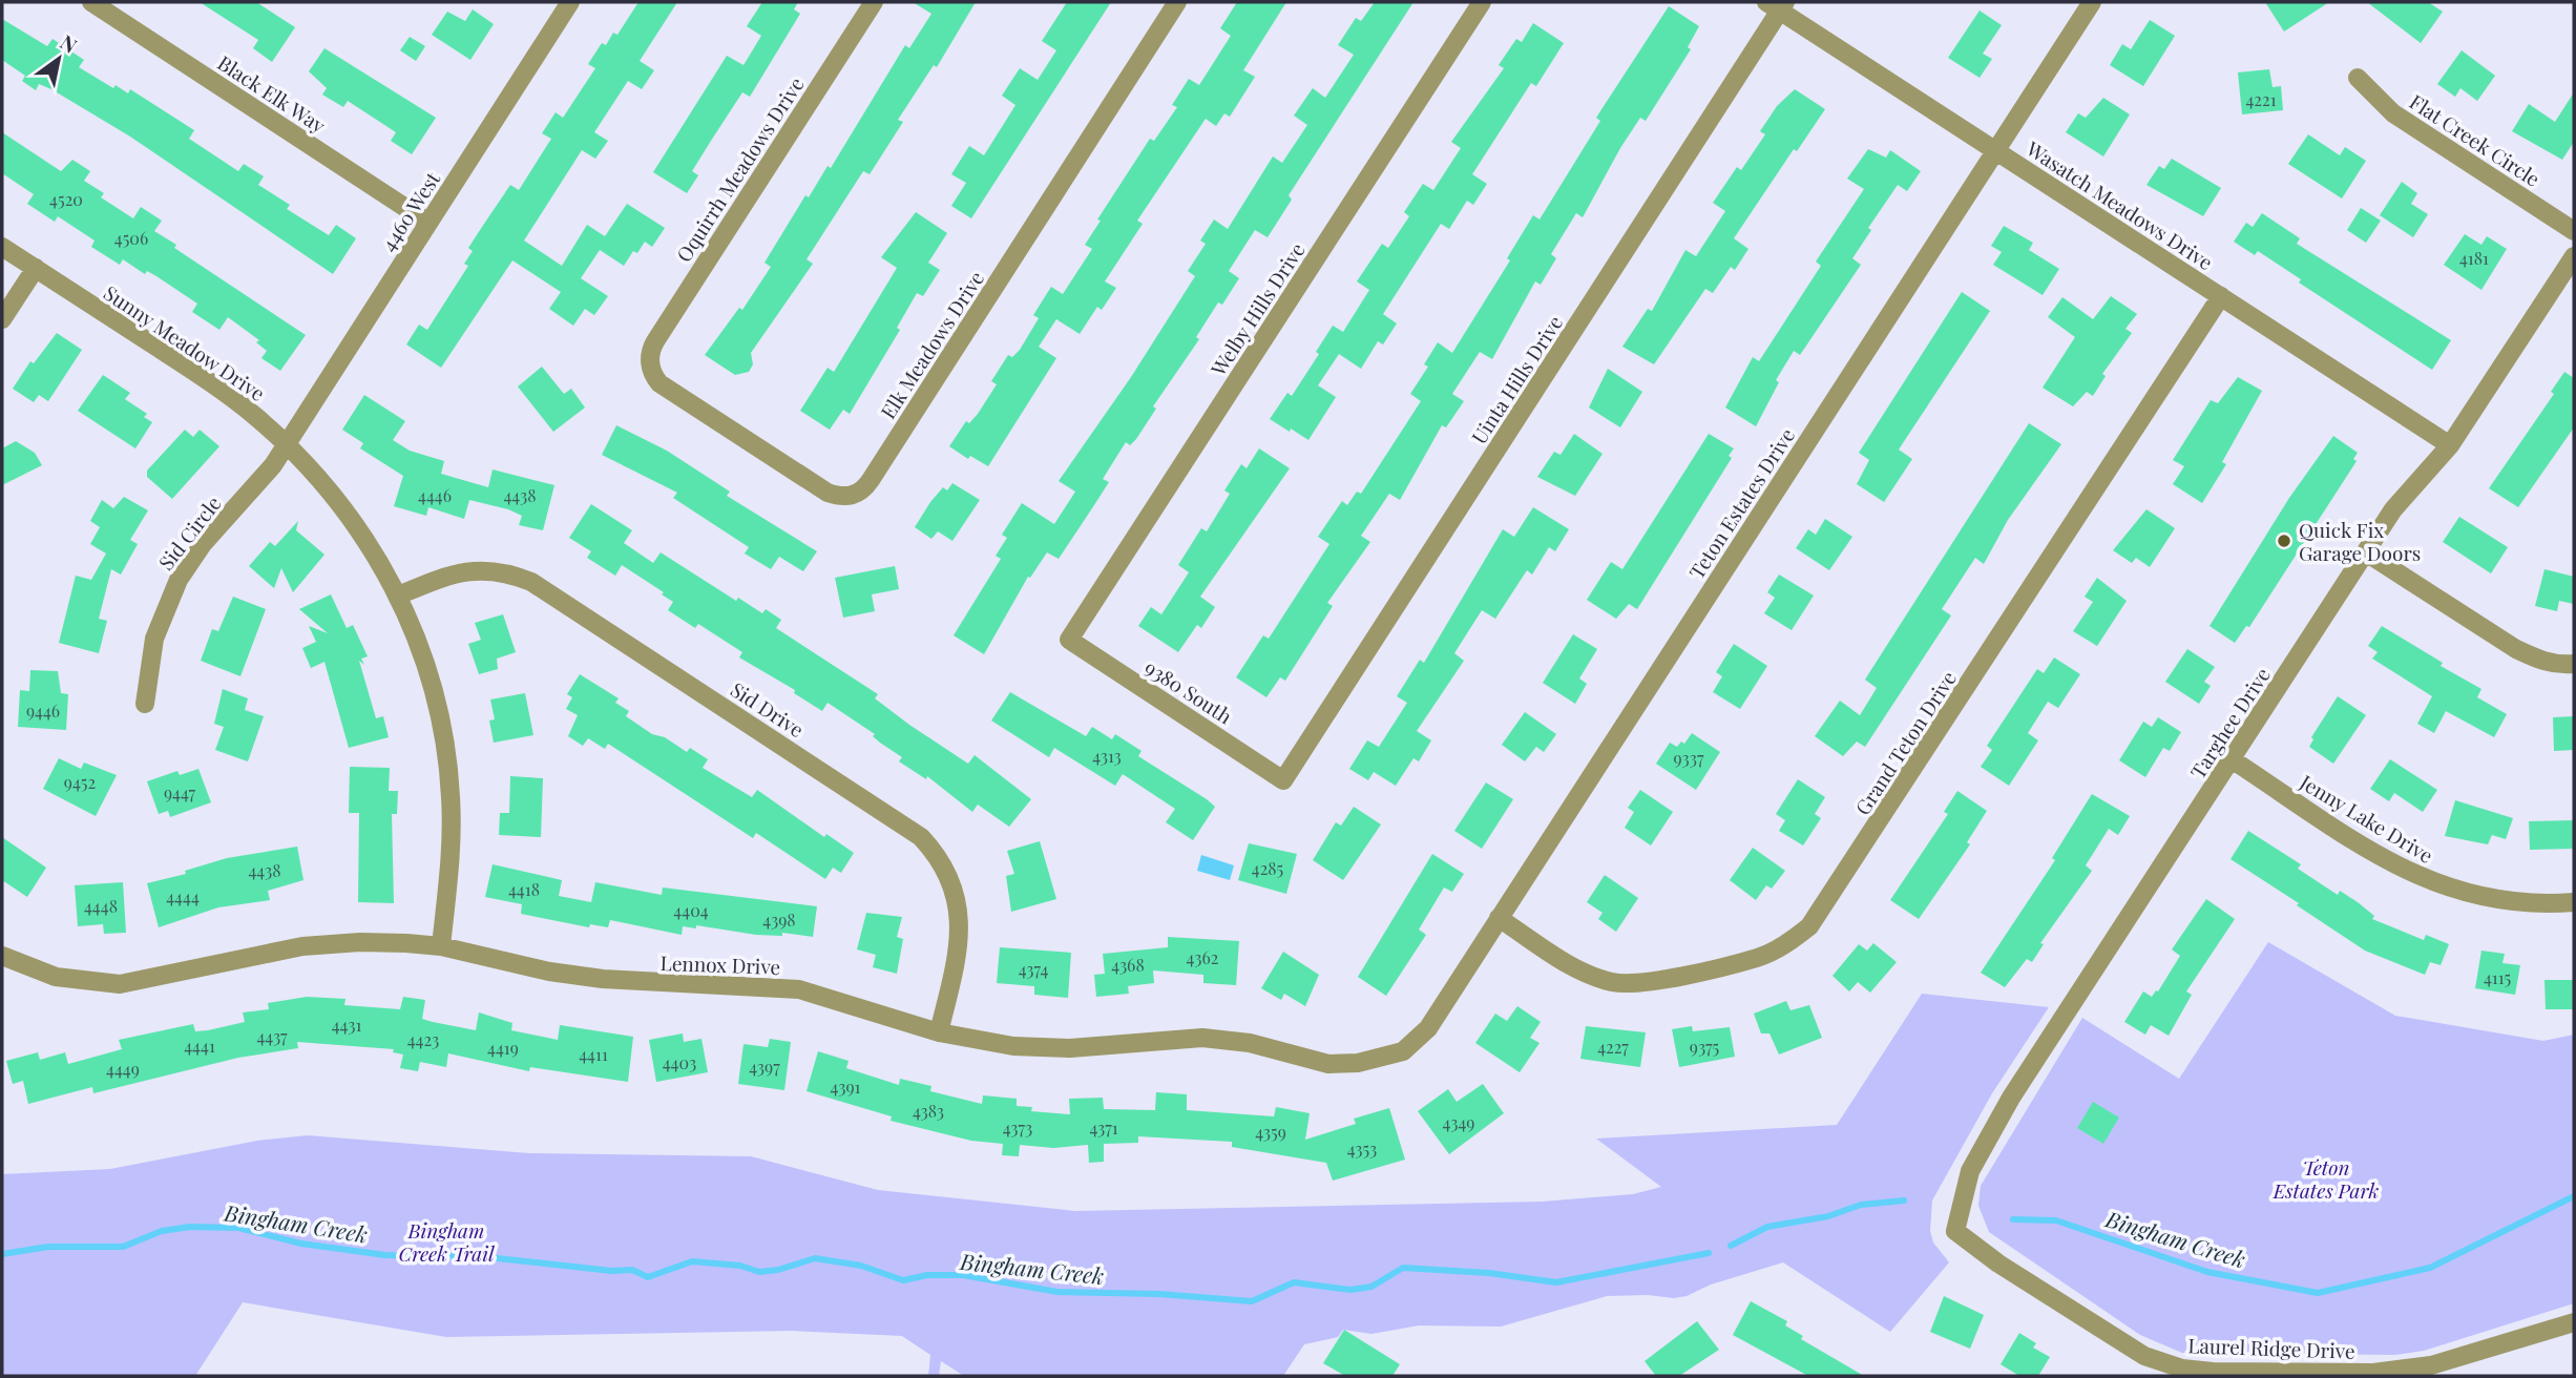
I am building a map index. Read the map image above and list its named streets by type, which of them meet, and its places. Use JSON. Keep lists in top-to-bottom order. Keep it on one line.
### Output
{"streets":{"street":["Black Elk Way","Flat Creek Circle","Oquirrh Meadows Drive","Wasatch Meadows Drive","4460 West","Welby Hills Drive","Sunny Meadow Drive","Elk Meadows Drive","Uinta Hills Drive","Teton Estates Drive","Sid Circle","9380 South","Sid Drive","Targhee Drive","Grand Teton Drive","Jenny Lake Drive","Lennox Drive","Laurel Ridge Drive"]},"crossings":[["Black Elk Way","4460 West"],["Oquirrh Meadows Drive","Elk Meadows Drive"],["Wasatch Meadows Drive","Uinta Hills Drive"],["Wasatch Meadows Drive","Teton Estates Drive"],["Wasatch Meadows Drive","Targhee Drive"],["Wasatch Meadows Drive","Grand Teton Drive"],["4460 West","Sunny Meadow Drive"],["4460 West","Sid Circle"],["Welby Hills Drive","9380 South"],["Sunny Meadow Drive","Sid Circle"],["Sunny Meadow Drive","Sid Drive"],["Sunny Meadow Drive","Lennox Drive"],["Uinta Hills Drive","9380 South"],["Teton Estates Drive","Grand Teton Drive"],["Teton Estates Drive","Lennox Drive"],["Sid Drive","Lennox Drive"],["Targhee Drive","Jenny Lake Drive"],["Targhee Drive","Laurel Ridge Drive"]],"water":["Bingham Creek"],"parks":["Teton Estates Park","Bingham Creek Trail"],"places":["Quick Fix Garage Doors"],"house_numbers":["4221","4520","4506","4181","4446","4438","9446","4313","9337","9452","9447","4285","4438","4418","4444","4448","4404","4398","4362","4368","4374","4115","4431","4437","4423","4441","4227","9375","4419","4411","4403","4397","4449","4391","4383","4349","4373","4371","4359","4353"],"north":"top right"}
